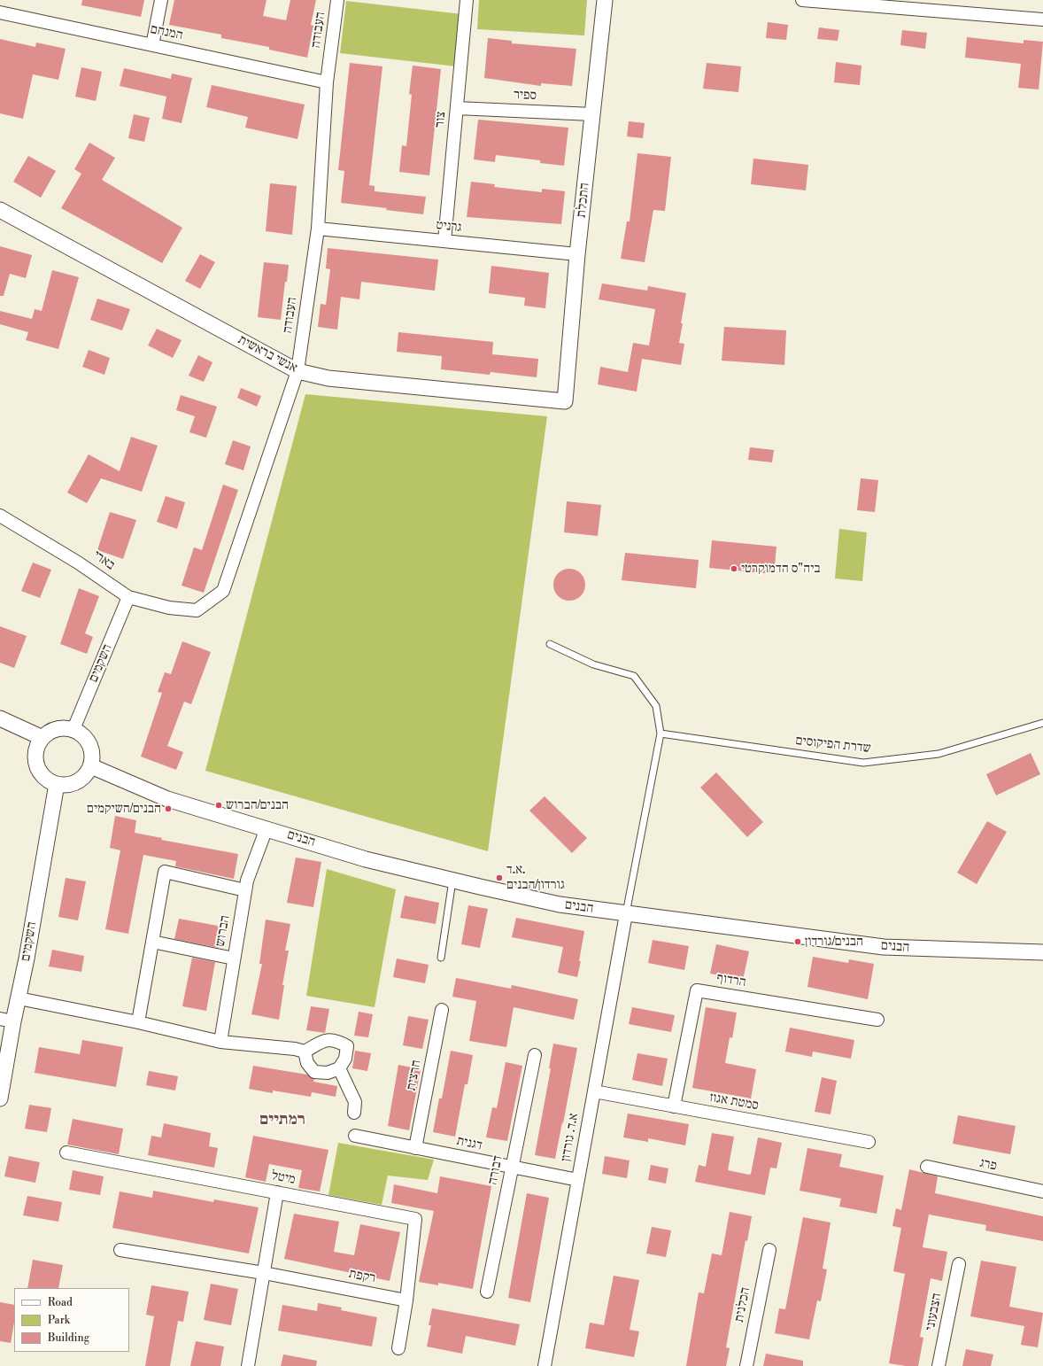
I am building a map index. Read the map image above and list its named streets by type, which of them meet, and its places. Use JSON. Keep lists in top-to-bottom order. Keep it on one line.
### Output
{"streets":{"street":["העבודה","המנחם","ספיר","צור","התכלת","גרניט","אנשי בראשית","בארי","השקמים","הבנים","הברוש","הרדוף","חרצית","סמטת אגוז","א.ד. גורדון","דגנית","פרג","דבורה","מיטל","רקפת","הכלנית","הצבעוני"],"lane":["שדרת הפיקוסים"]},"crossings":[["העבודה","המנחם"],["העבודה","גרניט"],["העבודה","אנשי בראשית"],["העבודה","בארי"],["ספיר","צור"],["ספיר","התכלת"],["צור","גרניט"],["התכלת","גרניט"],["התכלת","אנשי בראשית"],["בארי","השקמים"],["השקמים","הבנים"],["הבנים","הברוש"],["הבנים","א.ד. גורדון"],["הרדוף","סמטת אגוז"],["חרצית","דגנית"],["סמטת אגוז","א.ד. גורדון"],["א.ד. גורדון","דגנית"],["דגנית","דבורה"],["מיטל","רקפת"]],"districts":["רמתיים"],"places":["ביה\"ס הדמוקרטי","הבנים/הברוש","הבנים/השיקמים","א.ד. גורדון/הבנים","הבנים/גורדון"],"legend":["Road","Park","Building"]}
